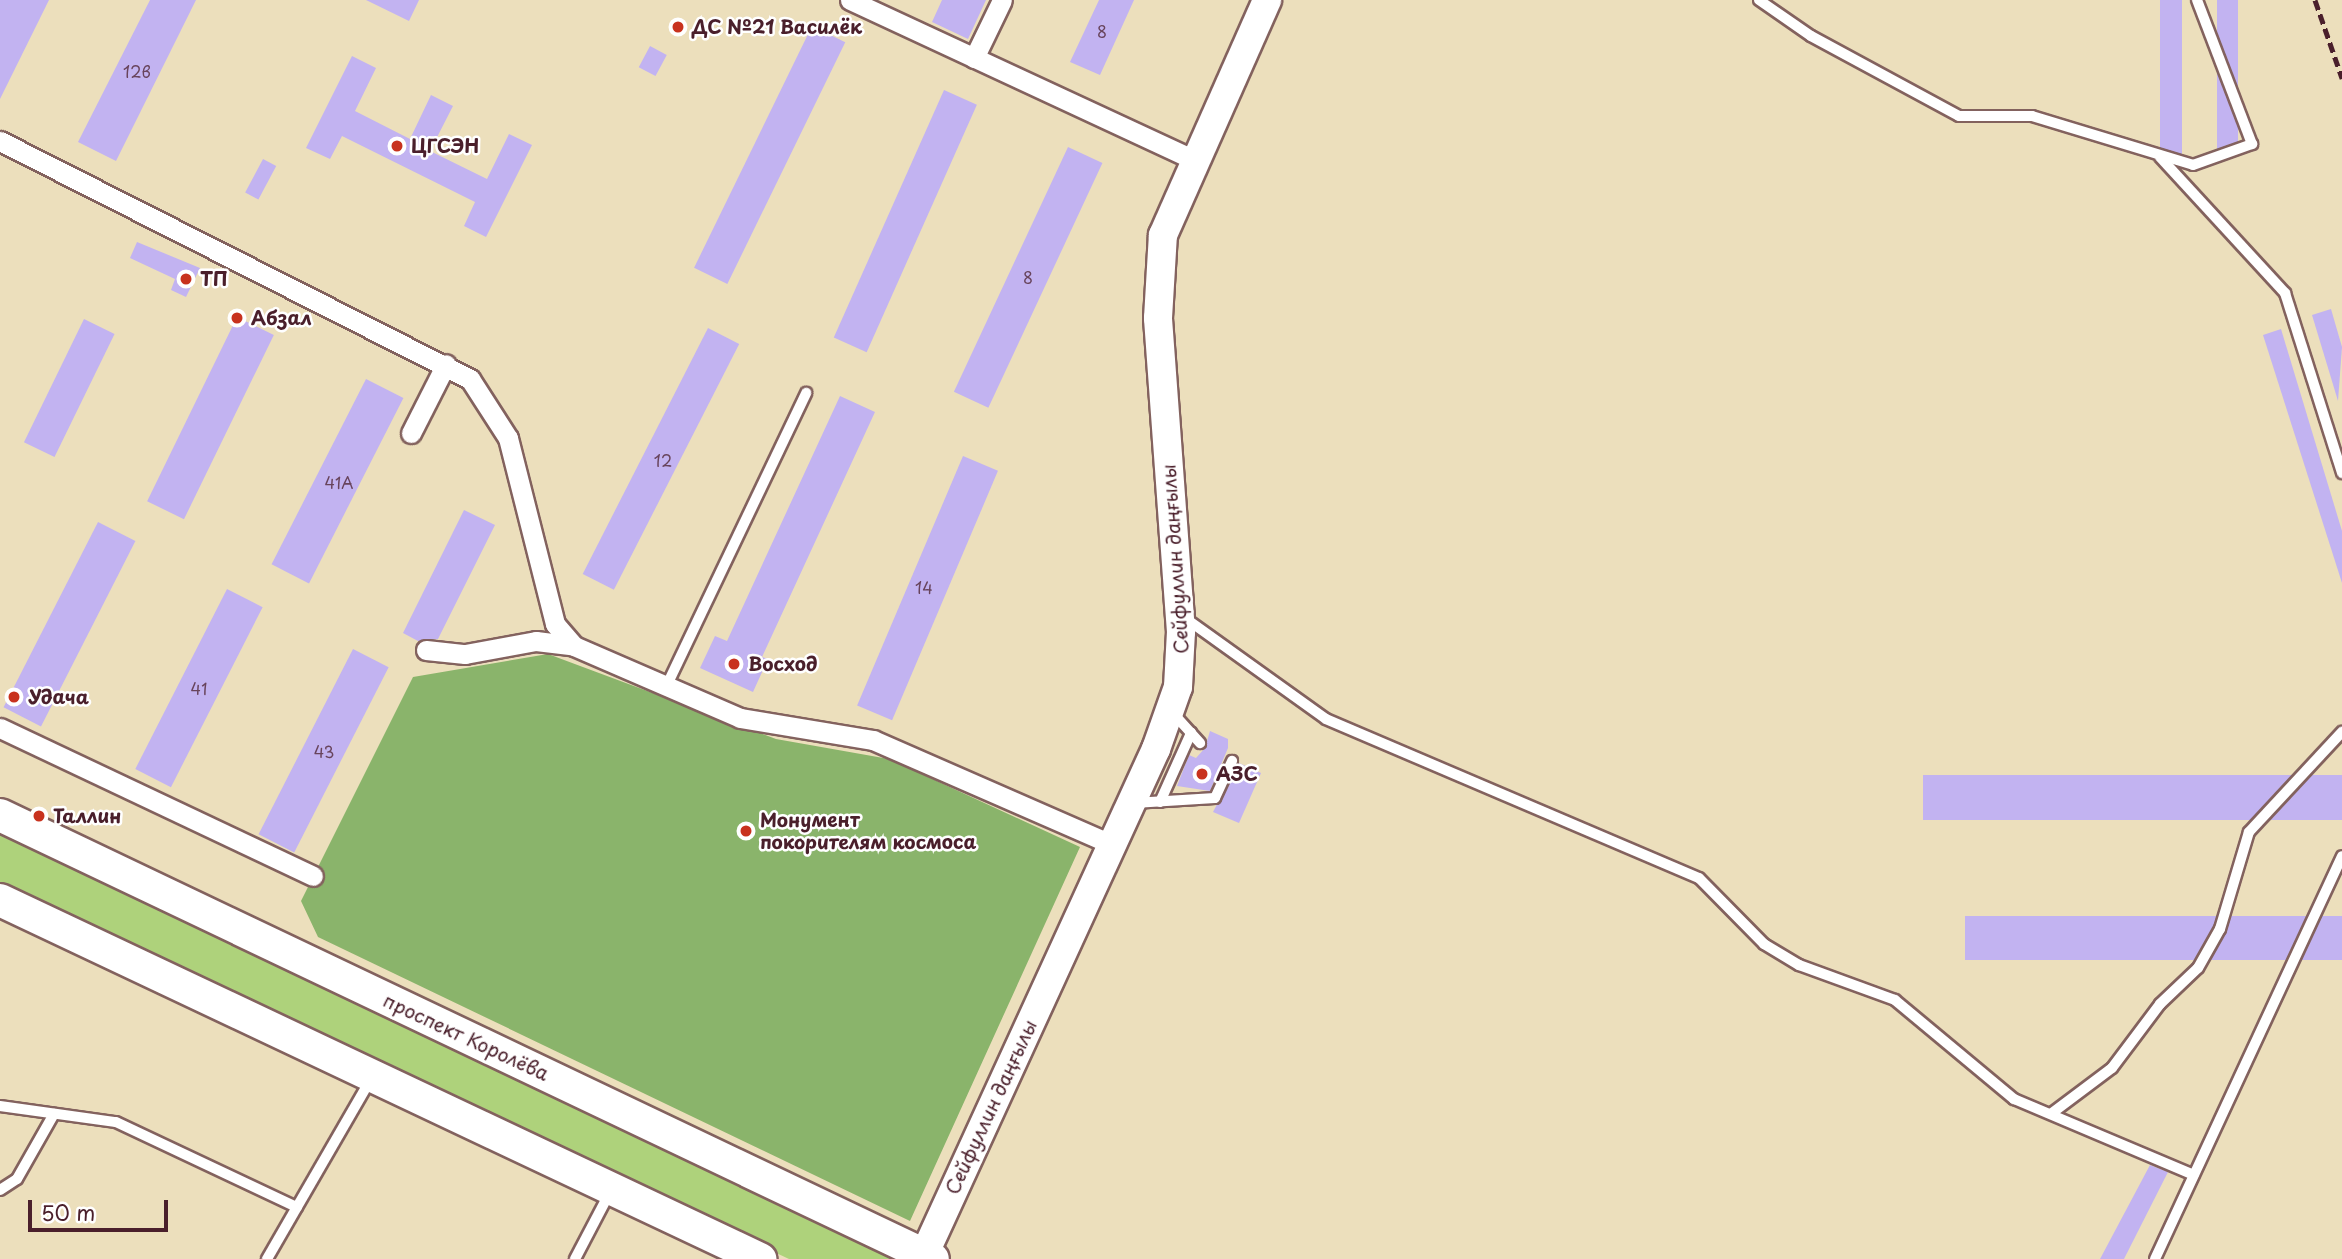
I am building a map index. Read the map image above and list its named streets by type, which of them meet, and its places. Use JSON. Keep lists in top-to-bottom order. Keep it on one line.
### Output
{"streets":{"main road":["проспект Королёва"],"street":["Сейфуллин даңғылы"]},"crossings":[["Сейфуллин даңғылы","проспект Королёва"]],"places":["ДС №21 Василёк","ЦГСЭН","ТП","Абзал","Восход","Удача","АЗС","Таллин","Монумент покорителям космоса"],"house_numbers":["8","12в","8","12","41А","14","41","43"],"scale_bar":"50 m"}
